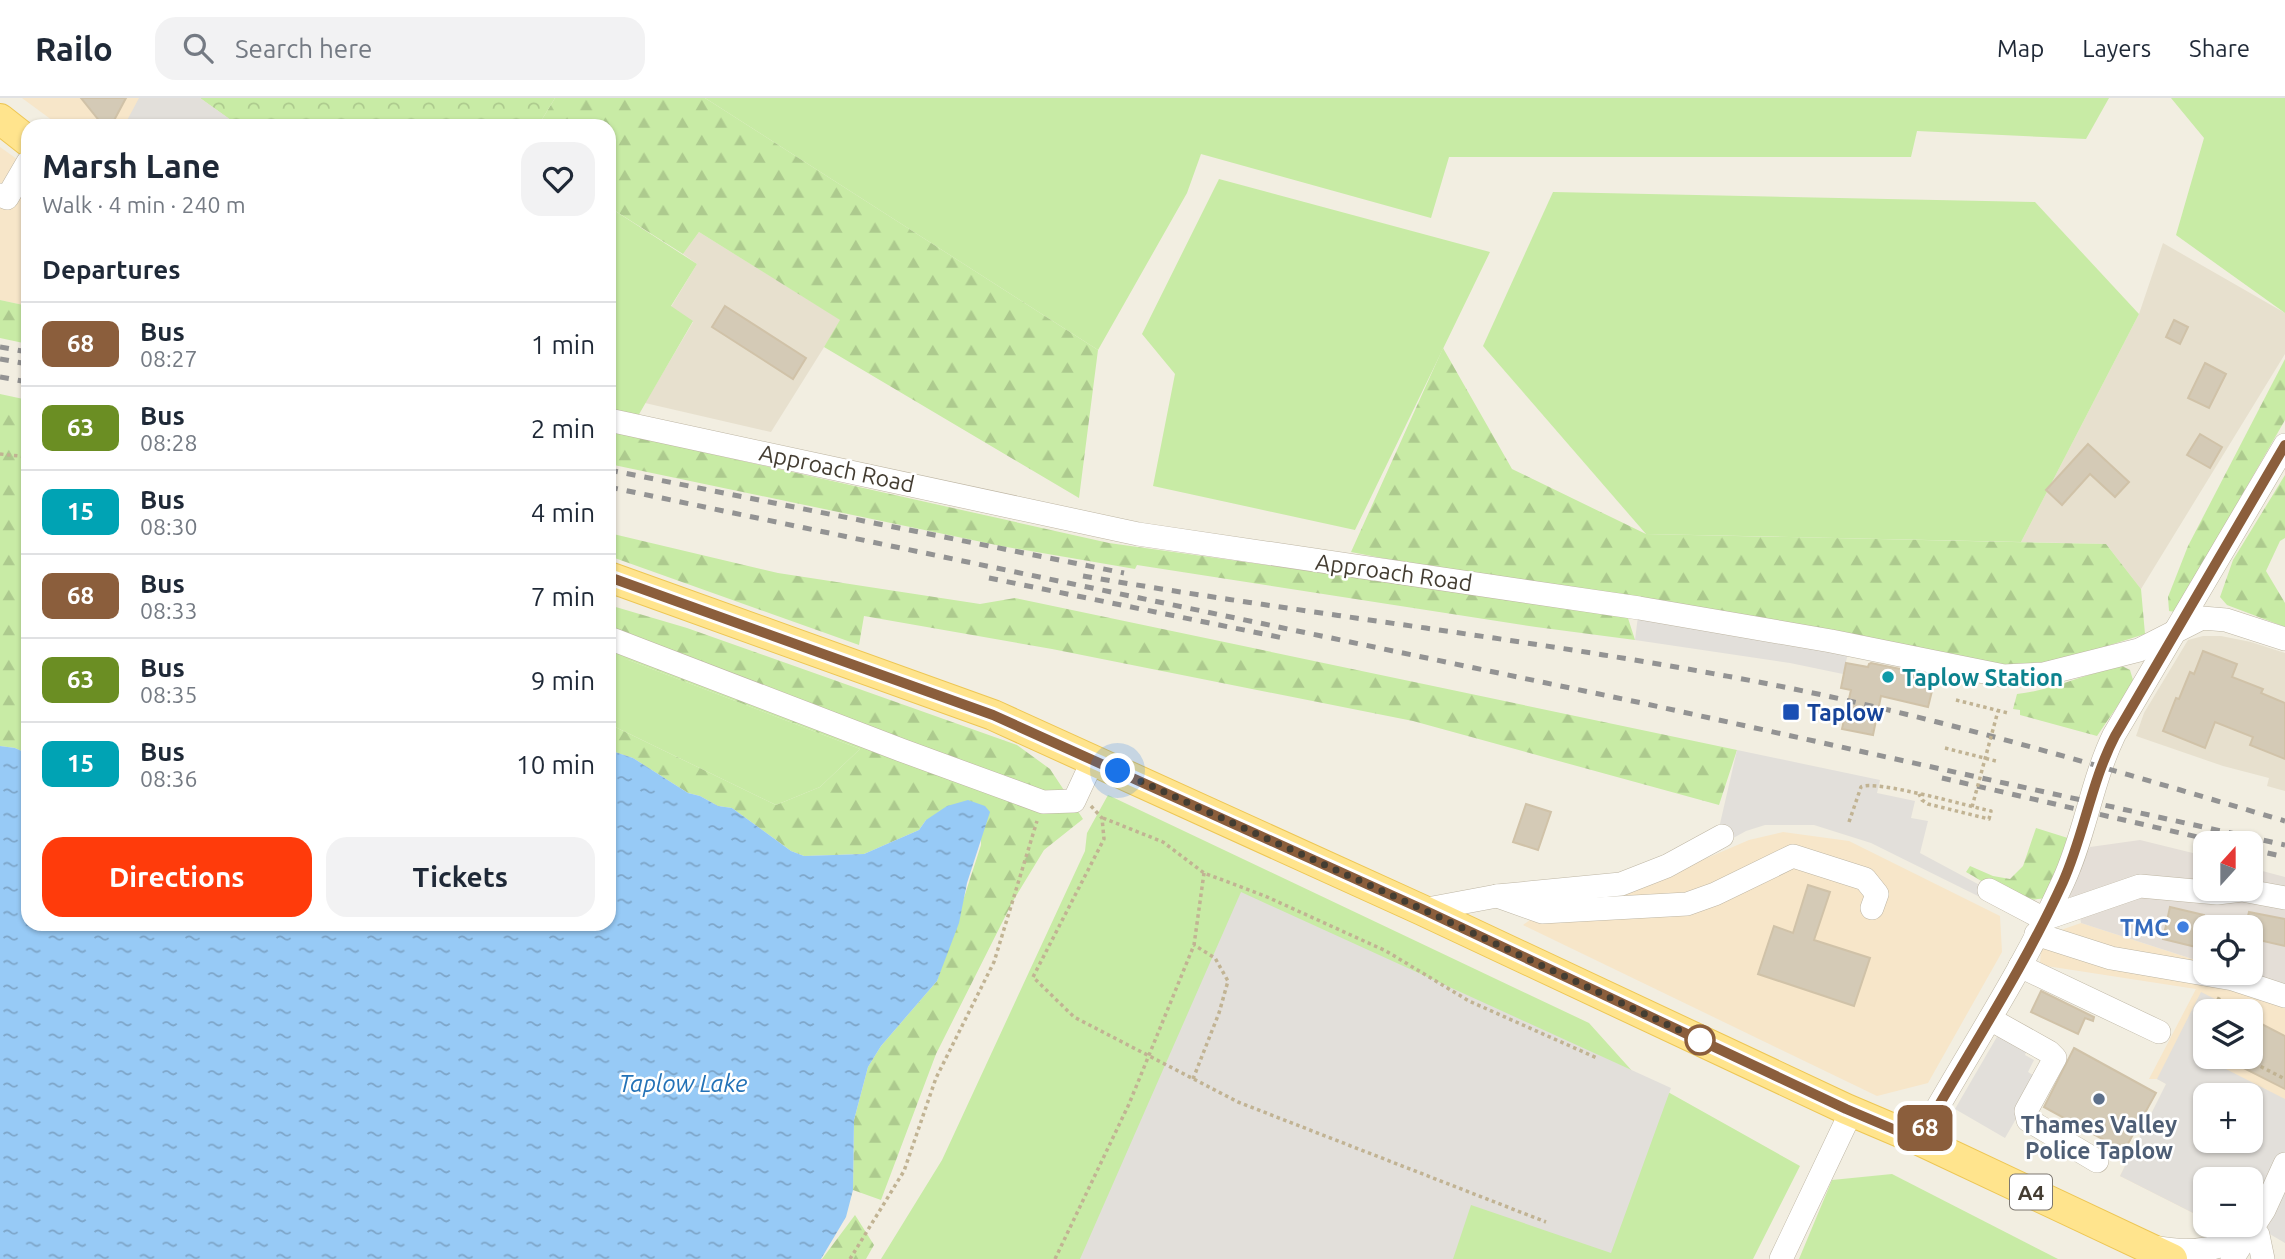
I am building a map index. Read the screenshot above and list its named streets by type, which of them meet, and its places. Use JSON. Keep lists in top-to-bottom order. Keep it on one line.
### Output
{"streets":{"main road":["A4"],"street":["Approach Road"]},"water":["Taplow Lake"],"places":{"other":["Taplow Station","TMC","Thames Valley Police Taplow"],"transit":["Taplow"]},"lines":["bus line 68"],"north":"top","page":{"header":"Railo","search":"Search here","nav":["Map","Layers","Share"],"on_map":"68","heading":[["Marsh Lane","Walk · 4 min · 240 m"],"Departures"],"list":[{"mark":"68","name":"Bus","note":"08:27","value":"1 min"},{"mark":"63","name":"Bus","note":"08:28","value":"2 min"},{"mark":"15","name":"Bus","note":"08:30","value":"4 min"},{"mark":"68","name":"Bus","note":"08:33","value":"7 min"},{"mark":"63","name":"Bus","note":"08:35","value":"9 min"},{"mark":"15","name":"Bus","note":"08:36","value":"10 min"}],"buttons":["Directions","Tickets"],"map_buttons":["+","−"]}}
